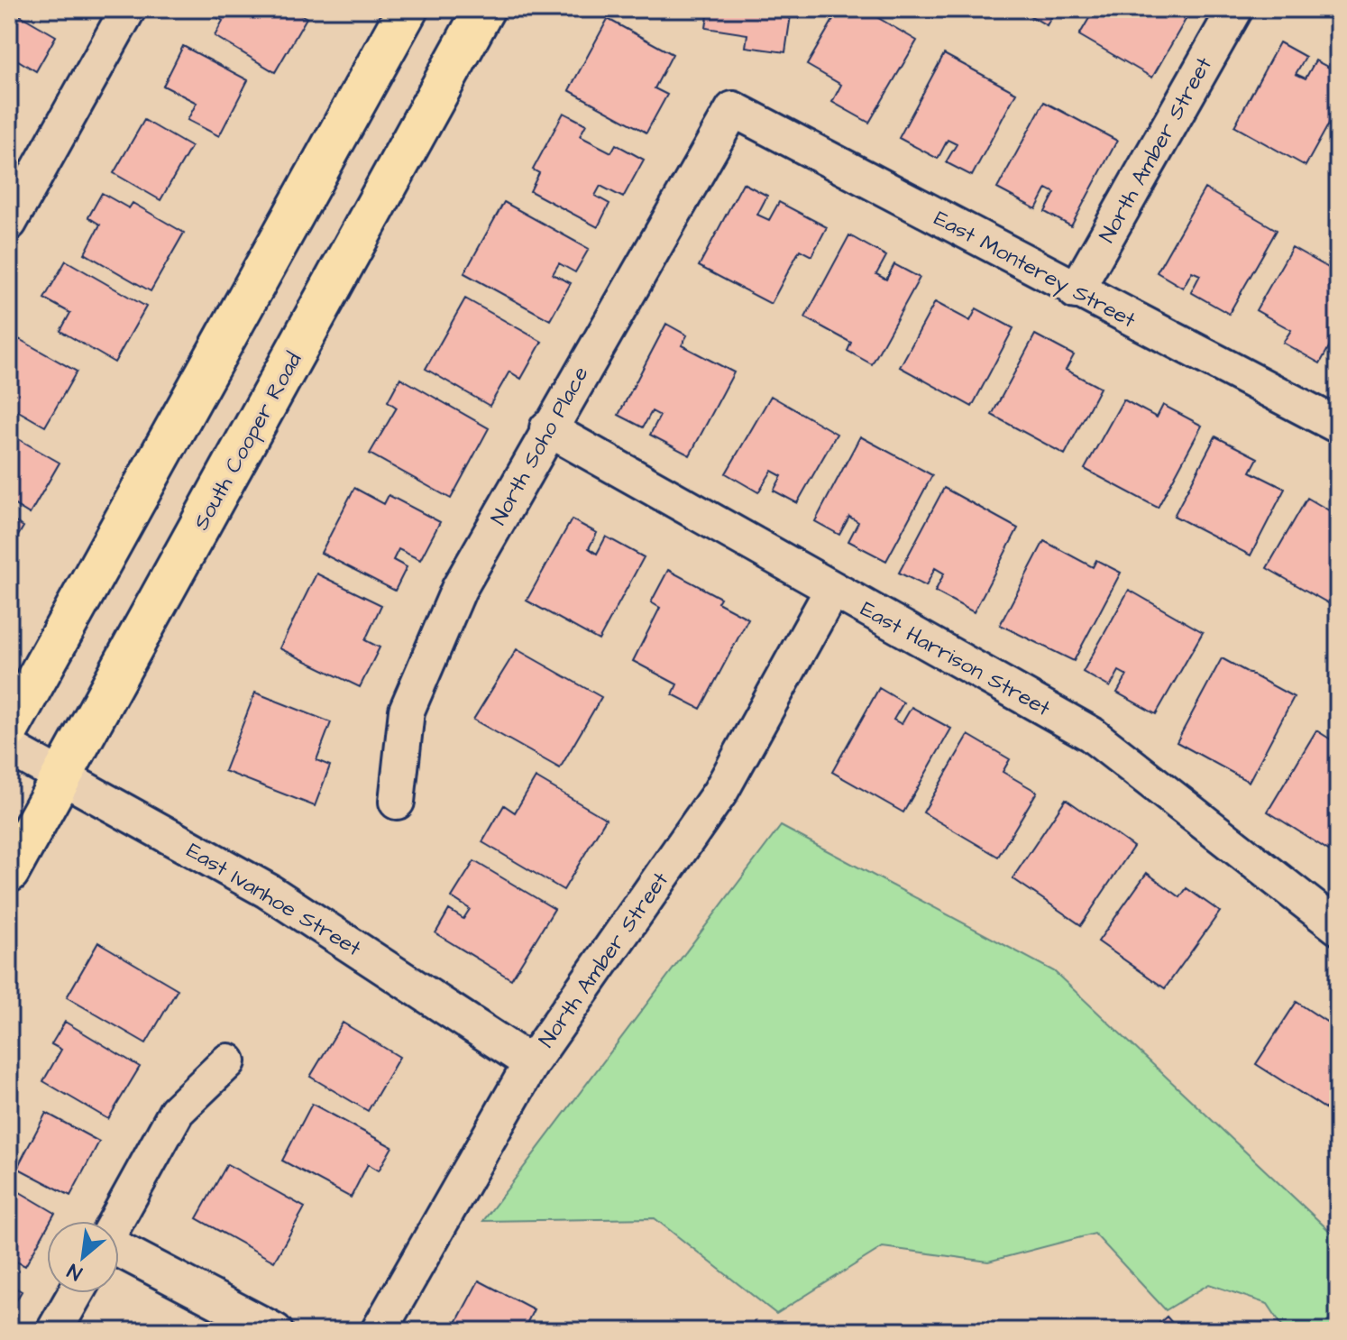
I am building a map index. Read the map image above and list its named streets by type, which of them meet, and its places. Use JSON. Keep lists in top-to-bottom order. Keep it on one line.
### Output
{"streets":{"main road":["South Cooper Road"],"street":["North Amber Street","East Monterey Street","North Soho Place","East Harrison Street","East Ivanhoe Street"]},"crossings":[["North Amber Street","East Monterey Street"],["North Amber Street","East Harrison Street"],["North Amber Street","East Ivanhoe Street"],["East Monterey Street","North Soho Place"],["South Cooper Road","East Ivanhoe Street"],["North Soho Place","East Harrison Street"]],"north":"bottom left"}
